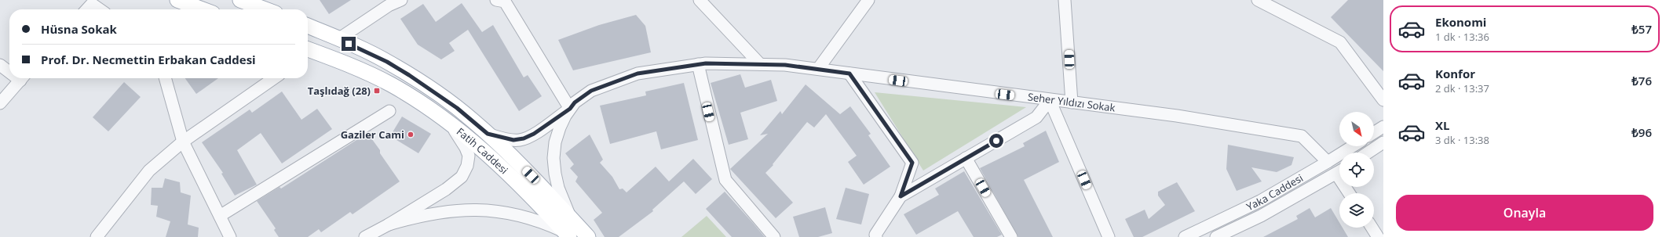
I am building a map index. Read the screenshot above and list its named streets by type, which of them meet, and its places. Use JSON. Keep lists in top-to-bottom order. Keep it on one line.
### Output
{"streets":{"main road":["Fatih Caddesi"],"street":["Seher Yıldızı Sokak","Yaka Caddesi"]},"crossings":[["Seher Yıldızı Sokak","Yaka Caddesi"]],"places":{"transit":["Taşlıdağ (28)"],"other":["Gaziler Cami"]},"north":"bottom right","page":{"list":[{"name":"Ekonomi","note":"1 dk · 13:36","value":"₺57"},{"name":"Konfor","note":"2 dk · 13:37","value":"₺76"},{"name":"XL","note":"3 dk · 13:38","value":"₺96"}],"banner":["Hüsna Sokak","Prof. Dr. Necmettin Erbakan Caddesi"],"buttons":"Onayla"}}
